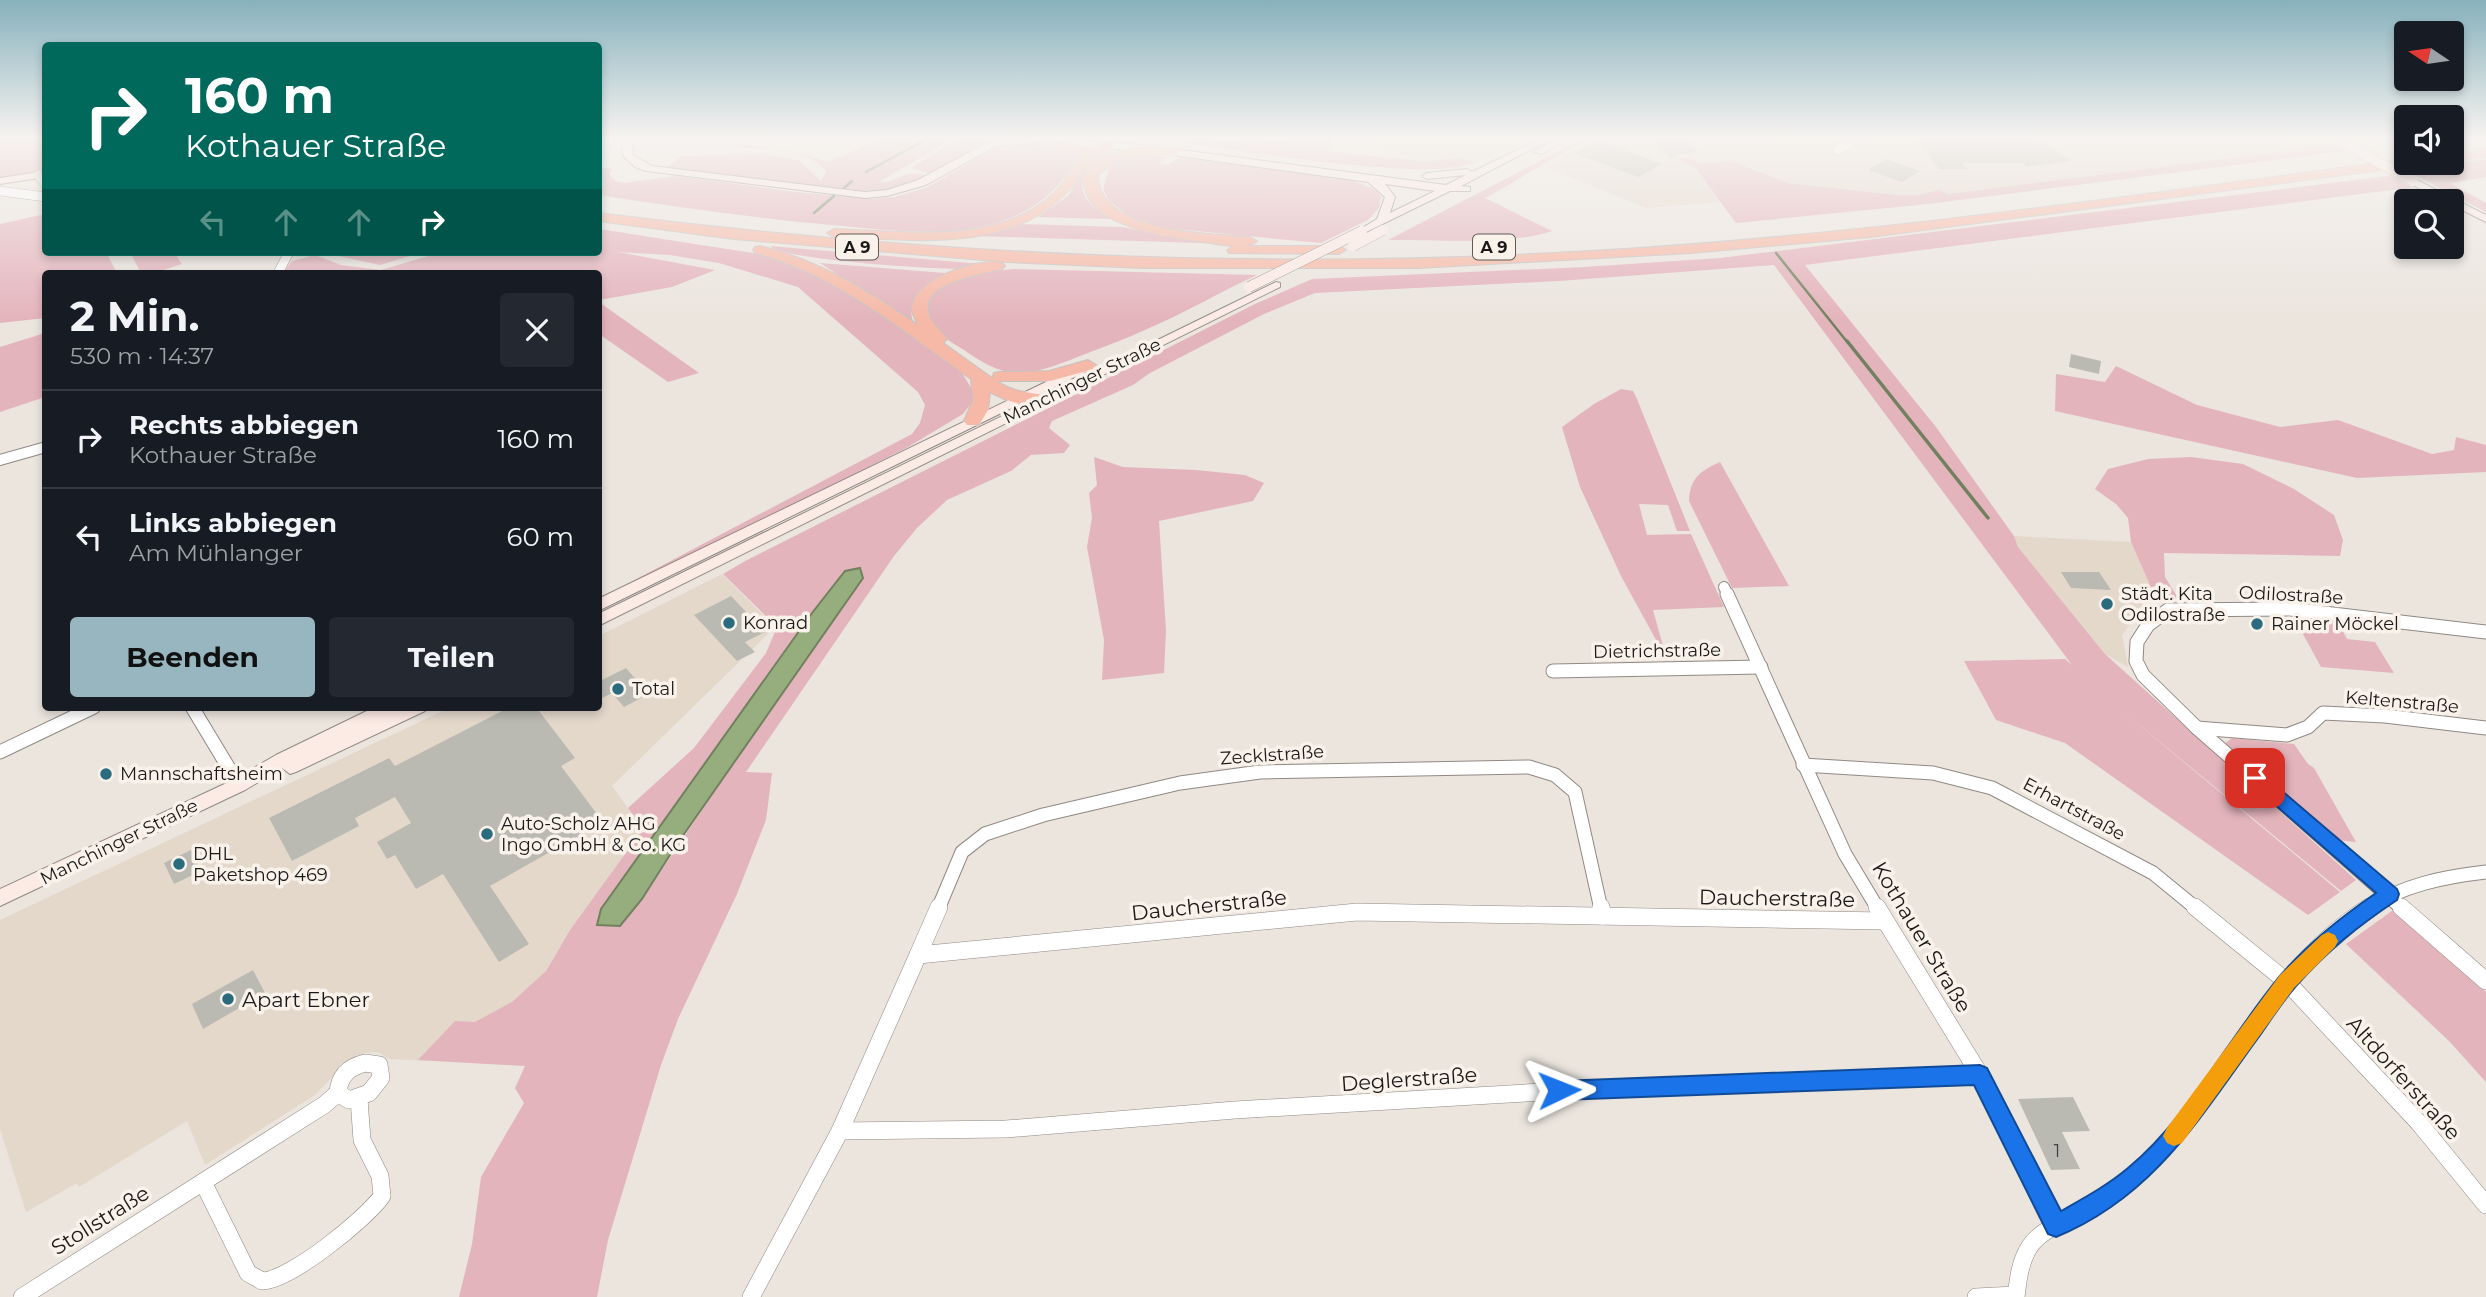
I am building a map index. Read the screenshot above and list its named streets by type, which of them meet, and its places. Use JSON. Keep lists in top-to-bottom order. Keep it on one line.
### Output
{"streets":{"highway":["A 9"],"main road":["Manchinger Straße"],"street":["Odilostraße","Dietrichstraße","Keltenstraße","Zecklstraße","Erhartstraße","Daucherstraße","Kothauer Straße","Altdorferstraße","Deglerstraße","Stollstraße"]},"crossings":[["Odilostraße","Keltenstraße"],["Dietrichstraße","Kothauer Straße"],["Zecklstraße","Daucherstraße"],["Erhartstraße","Kothauer Straße"],["Erhartstraße","Altdorferstraße"],["Daucherstraße","Kothauer Straße"],["Kothauer Straße","Deglerstraße"]],"places":["Städt. Kita Odilostraße","Konrad","Rainer Möckel","Total","Mannschaftsheim","Auto-Scholz AHG Ingo GmbH & Co. KG","DHL Paketshop 469","Apart Ebner"],"house_numbers":["1"],"north":"left","page":{"turn":["160 m","Kothauer Straße"],"heading":["2 Min.","530 m · 14:37"],"list":[{"name":"Rechts abbiegen","note":"Kothauer Straße","value":"160 m"},{"name":"Links abbiegen","note":"Am Mühlanger","value":"60 m"}],"buttons":["Beenden","Teilen"]}}
